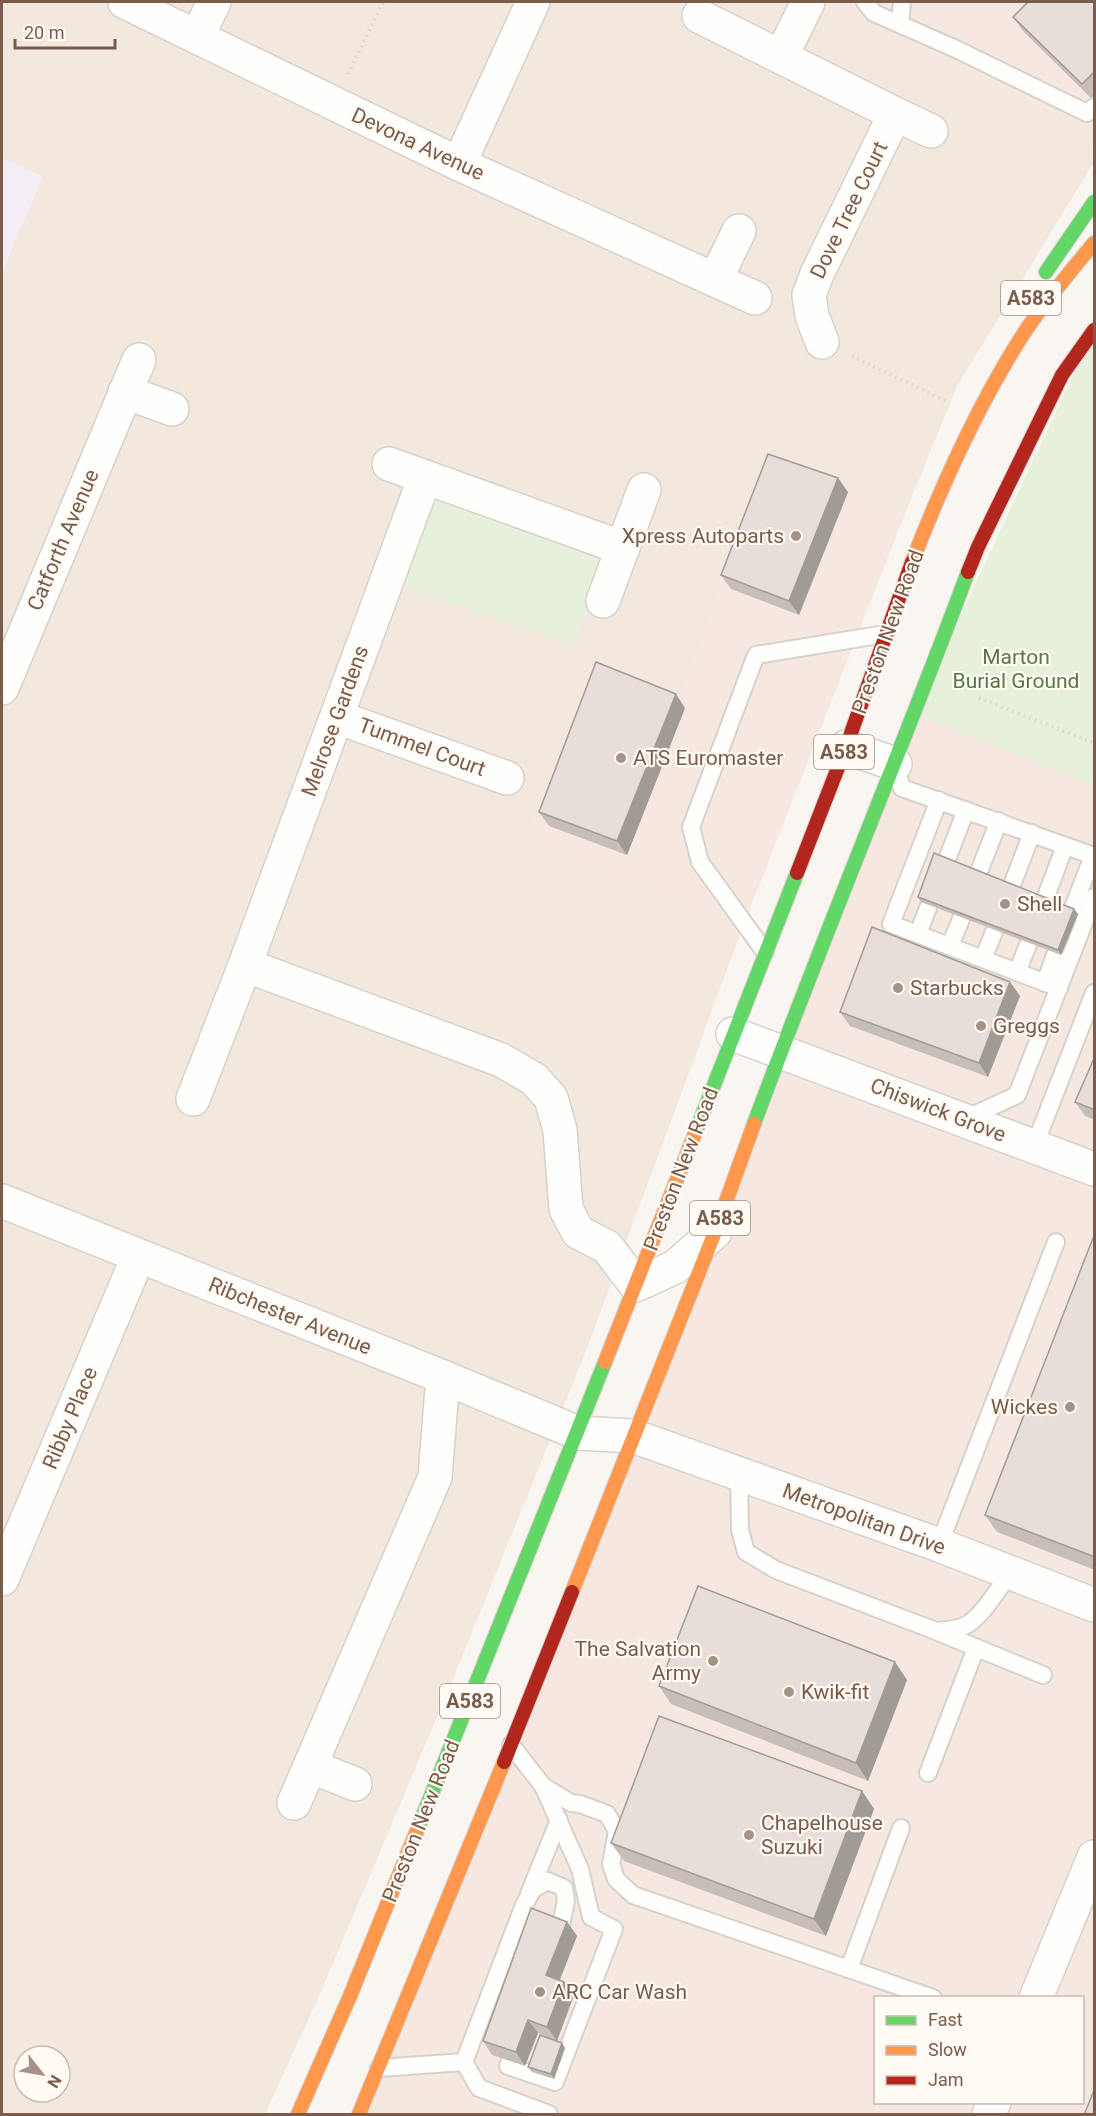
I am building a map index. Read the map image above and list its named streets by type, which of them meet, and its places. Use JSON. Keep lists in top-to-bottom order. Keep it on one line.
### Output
{"streets":{"highway":["A583","Preston New Road"],"street":["Devona Avenue","Dove Tree Court","Catforth Avenue","Melrose Gardens","Tummel Court","Chiswick Grove","Ribchester Avenue","Ribby Place","Metropolitan Drive"]},"crossings":[["A583","Preston New Road"],["A583","Chiswick Grove"],["A583","Ribchester Avenue"],["A583","Metropolitan Drive"],["Preston New Road","Chiswick Grove"],["Preston New Road","Ribchester Avenue"],["Melrose Gardens","Tummel Court"],["Ribchester Avenue","Ribby Place"],["Ribchester Avenue","Metropolitan Drive"]],"parks":["Marton Burial Ground"],"places":["Xpress Autoparts","ATS Euromaster","Shell","Starbucks","Greggs","Wickes","The Salvation Army","Kwik-fit","Chapelhouse Suzuki","ARC Car Wash"],"legend":["Fast","Slow","Jam"],"scale_bar":"20 m","north":"bottom right"}
